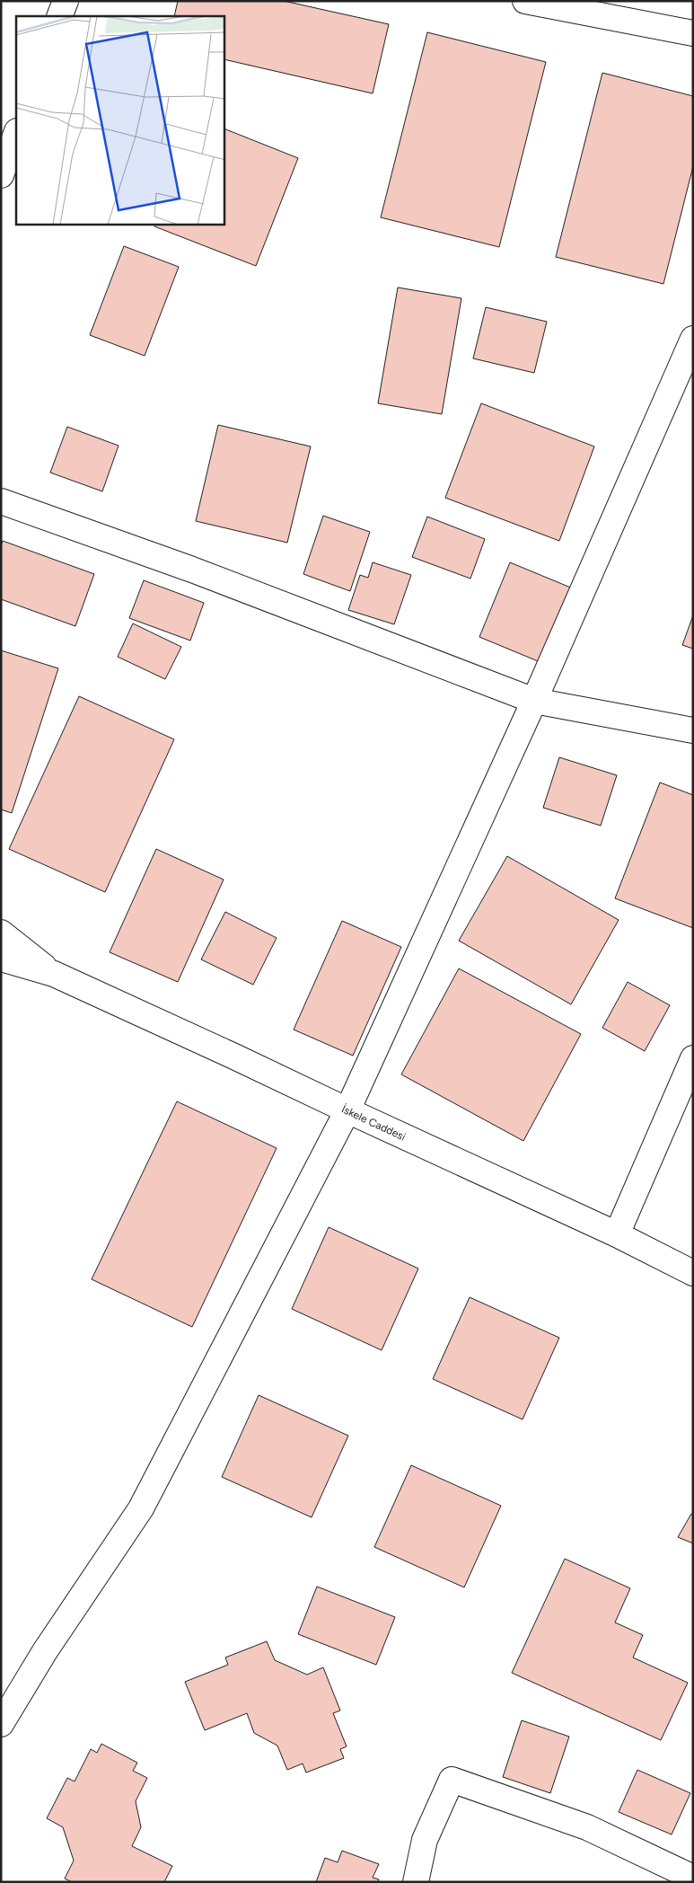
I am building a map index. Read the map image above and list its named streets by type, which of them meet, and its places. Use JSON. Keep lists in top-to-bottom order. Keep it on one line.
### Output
{"streets":{"main road":["İskele Caddesi"]}}
